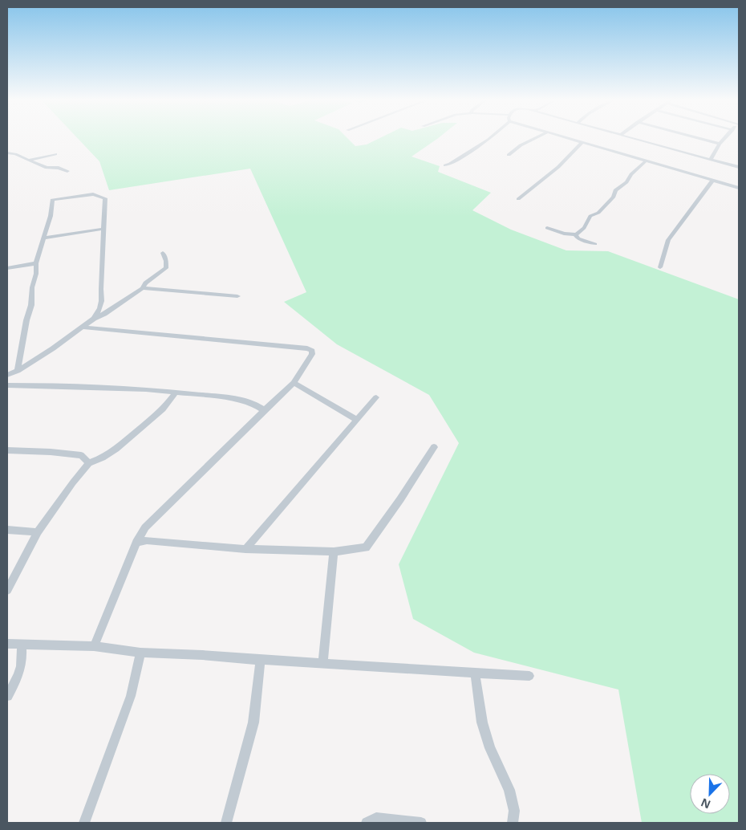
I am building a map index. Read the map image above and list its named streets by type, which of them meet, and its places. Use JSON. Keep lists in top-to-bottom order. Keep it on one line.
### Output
{"north":"bottom left"}
